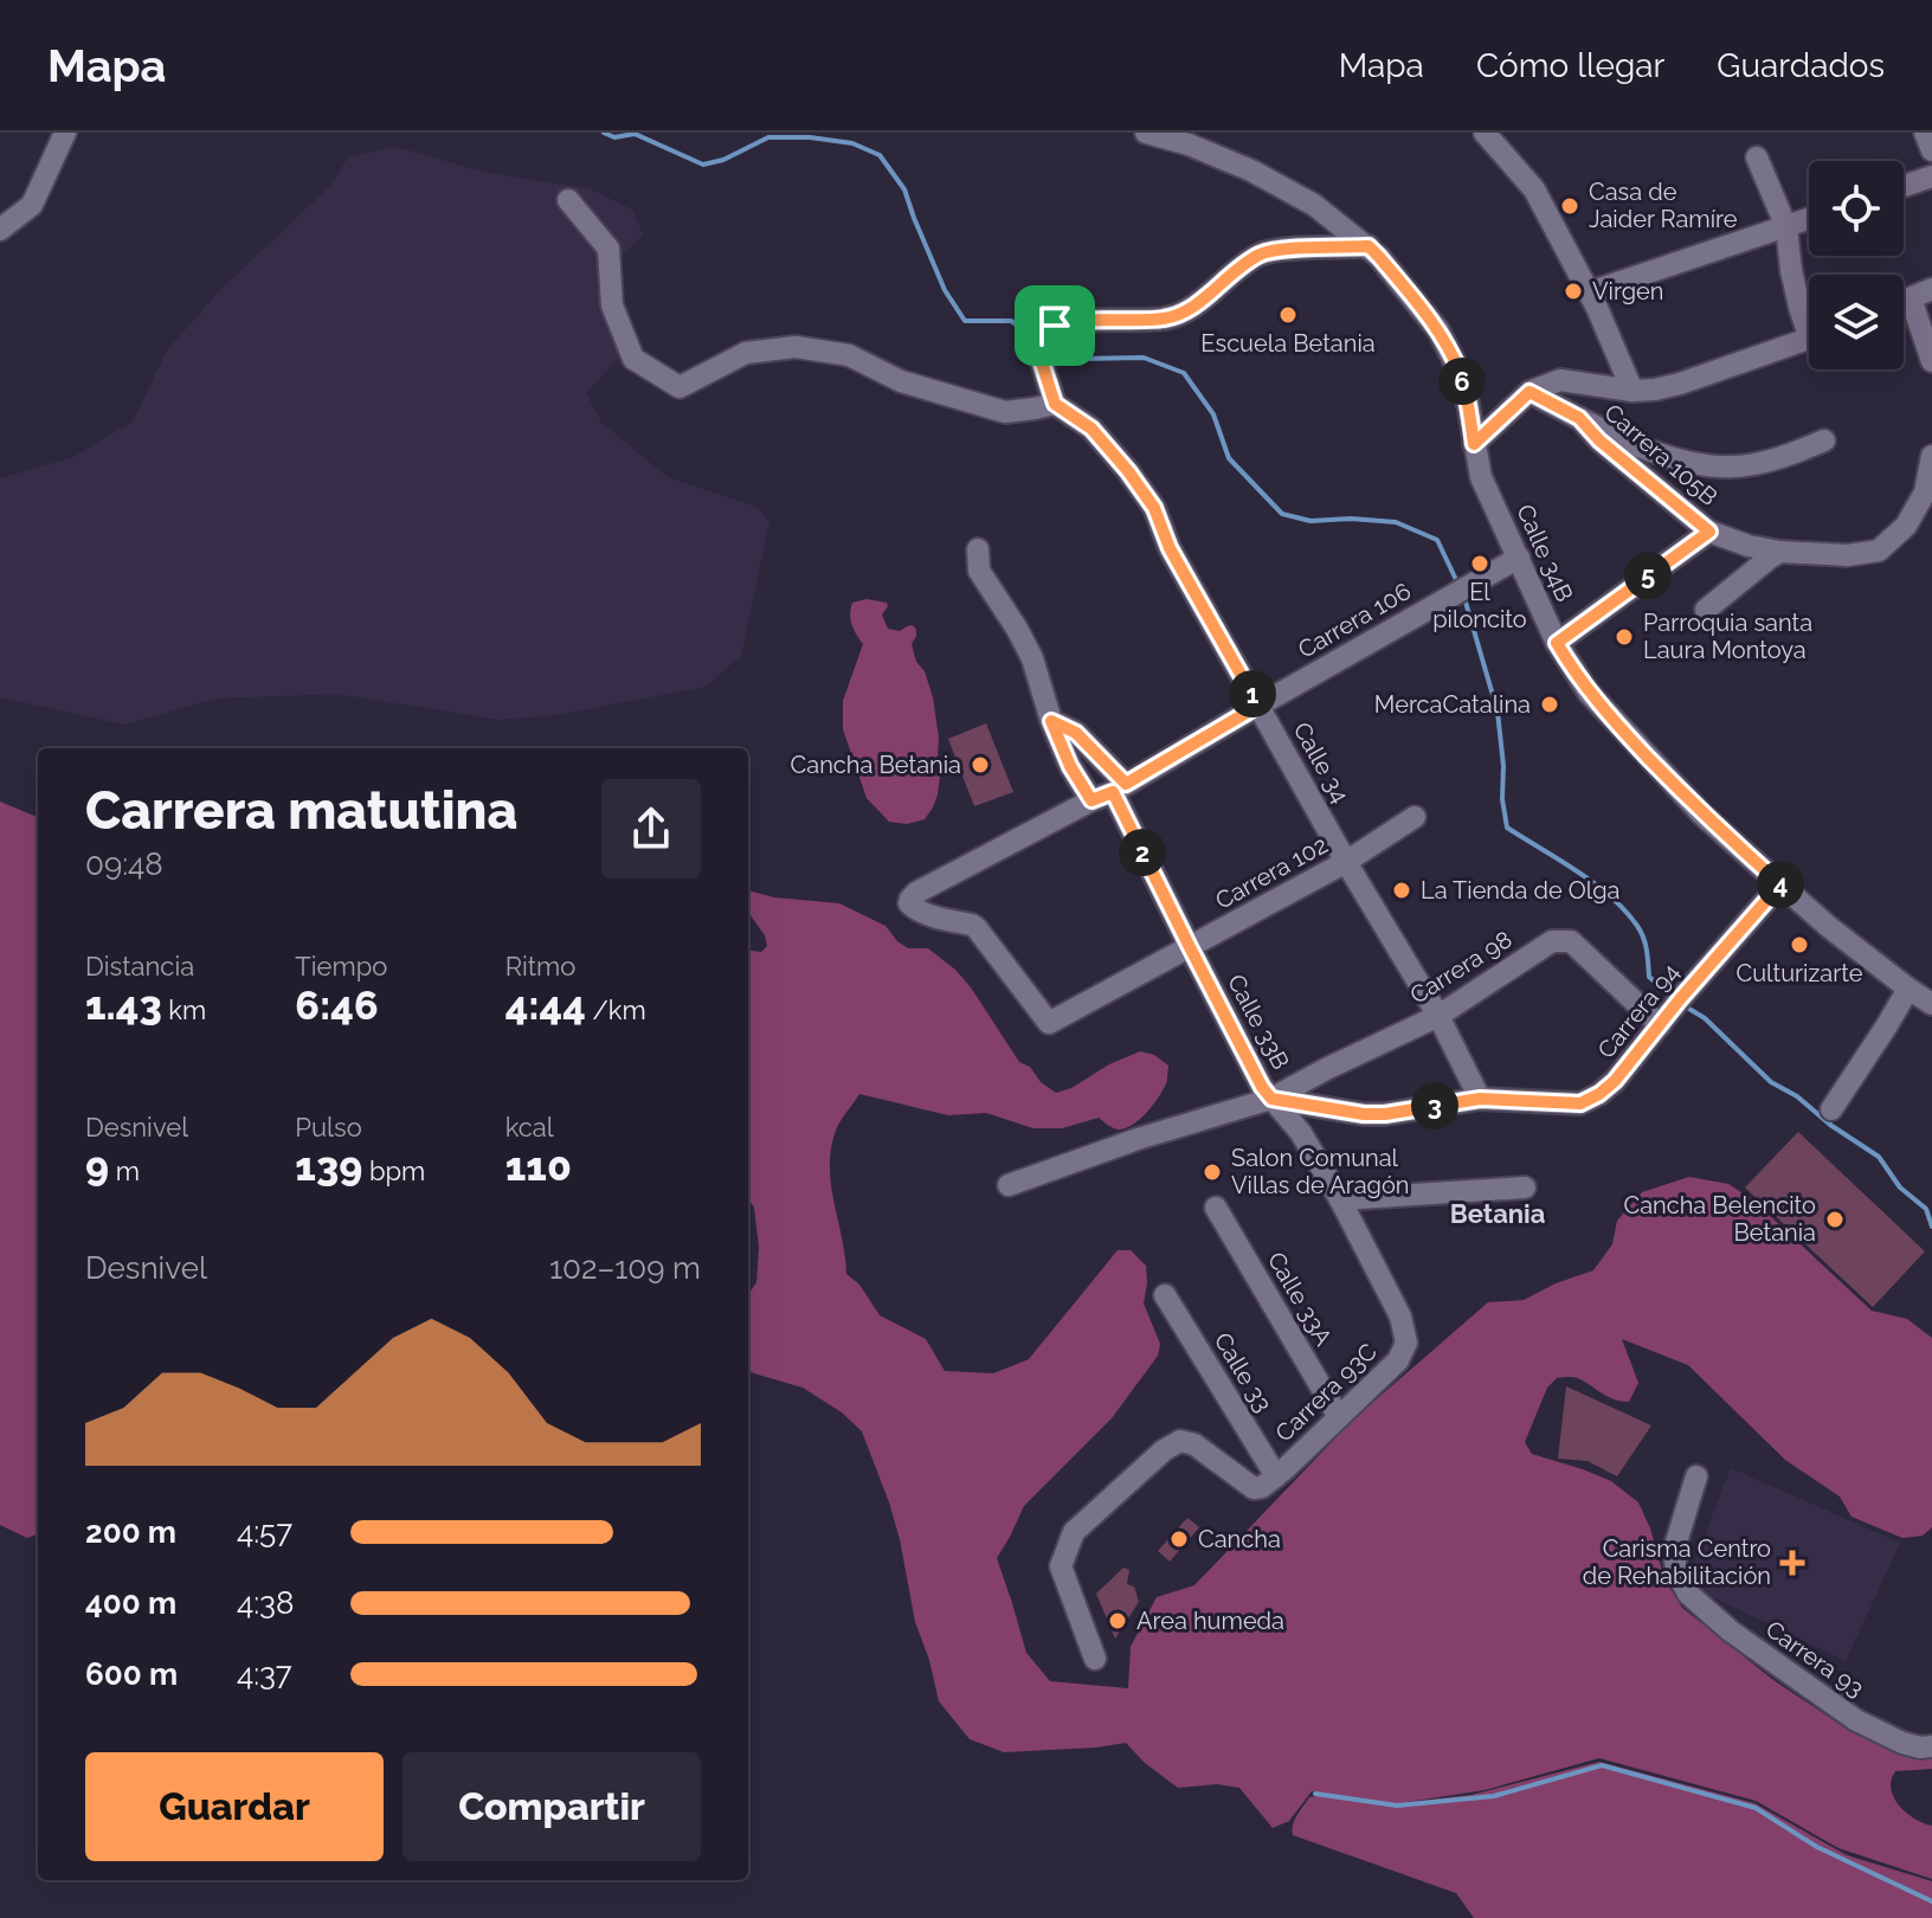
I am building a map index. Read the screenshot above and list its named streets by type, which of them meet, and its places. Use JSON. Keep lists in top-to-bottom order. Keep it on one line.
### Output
{"streets":{"street":["Carrera 105B","Calle 34B","Carrera 106","Calle 34","Carrera 102","Carrera 98","Carrera 94","Calle 33B","Calle 33A","Calle 33","Carrera 93C","Carrera 93"]},"crossings":[["Carrera 105B","Calle 34B"],["Calle 34B","Carrera 106"],["Calle 34B","Carrera 94"],["Carrera 106","Calle 34"],["Carrera 106","Carrera 102"],["Carrera 106","Calle 33B"],["Calle 34","Carrera 102"],["Calle 34","Carrera 98"],["Calle 34","Carrera 94"],["Carrera 102","Calle 33B"],["Carrera 98","Carrera 94"],["Carrera 98","Calle 33B"],["Carrera 94","Calle 33B"],["Calle 33B","Carrera 93C"],["Calle 33A","Carrera 93C"],["Calle 33","Carrera 93C"]],"districts":["Betania"],"places":{"other":["Casa de Jaider Ramíre","Virgen","Escuela Betania","El piloncito","Parroquia santa Laura Montoya","MercaCatalina","Cancha Betania","La Tienda de Olga","Culturizarte","Salon Comunal Villas de Aragón","Cancha Belencito Betania","Cancha","Area humeda"],"health":["Carisma Centro de Rehabilitación"]},"page":{"header":"Mapa","nav":["Mapa","Cómo llegar","Guardados"],"pins":["6","5","1","2","4","3"],"heading":["Carrera matutina","09:48"],"stats":[["Distancia","1.43 km"],["Tiempo","6:46"],["Ritmo","4:44 /km"],["Desnivel","9 m"],["Pulso","139 bpm"],["kcal","110"]],"chart":["Desnivel","102–109 m"],"list":[{"name":"200 m","note":"4:57"},{"name":"400 m","note":"4:38"},{"name":"600 m","note":"4:37"}],"buttons":["Guardar","Compartir"]}}
